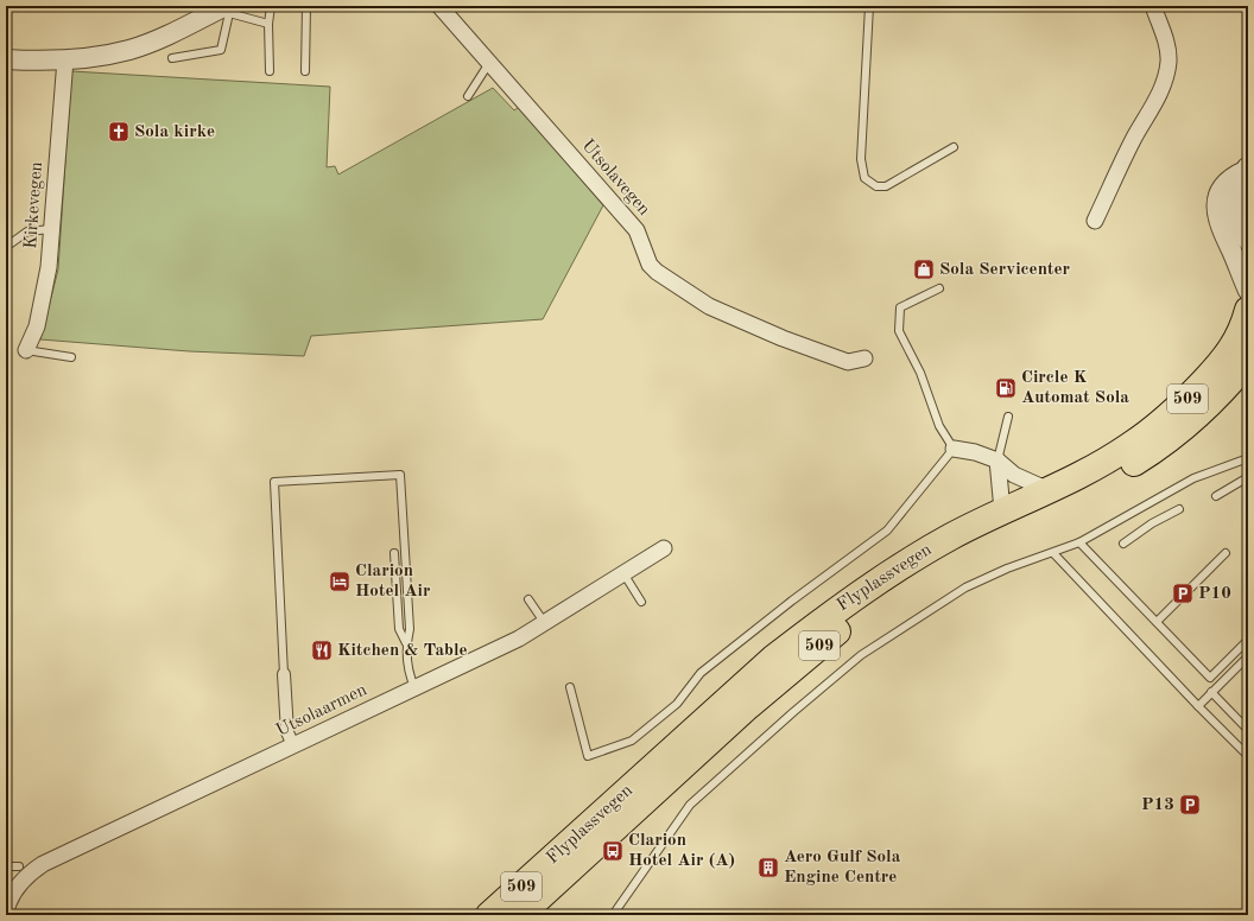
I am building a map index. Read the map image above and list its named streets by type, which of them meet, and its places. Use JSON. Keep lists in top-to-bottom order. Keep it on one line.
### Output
{"streets":{"highway":["509","Flyplassvegen"],"street":["Utsolavegen","Kirkevegen","Utsolaarmen"]},"places":{"church":["Sola kirke"],"shop":["Sola Servicenter"],"fuel station":["Circle K Automat Sola"],"hotel":["Clarion Hotel Air"],"parking":["P10","P13"],"restaurant":["Kitchen & Table"],"bus stop":["Clarion Hotel Air (A)"],"building":["Aero Gulf Sola Engine Centre"]}}
